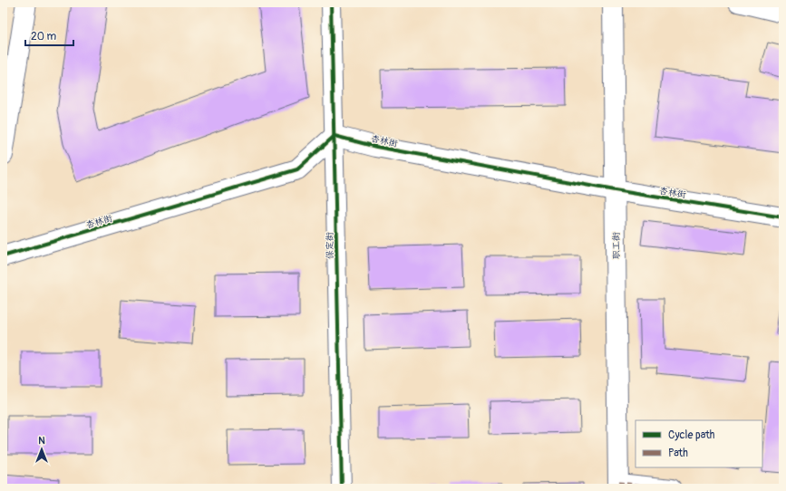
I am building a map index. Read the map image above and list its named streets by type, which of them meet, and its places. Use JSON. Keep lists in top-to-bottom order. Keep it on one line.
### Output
{"streets":{"street":["杏林街","保定街","职工街"]},"crossings":[["杏林街","保定街"],["杏林街","职工街"]],"legend":["Cycle path","Path"],"scale_bar":"20 m","north":"top"}
